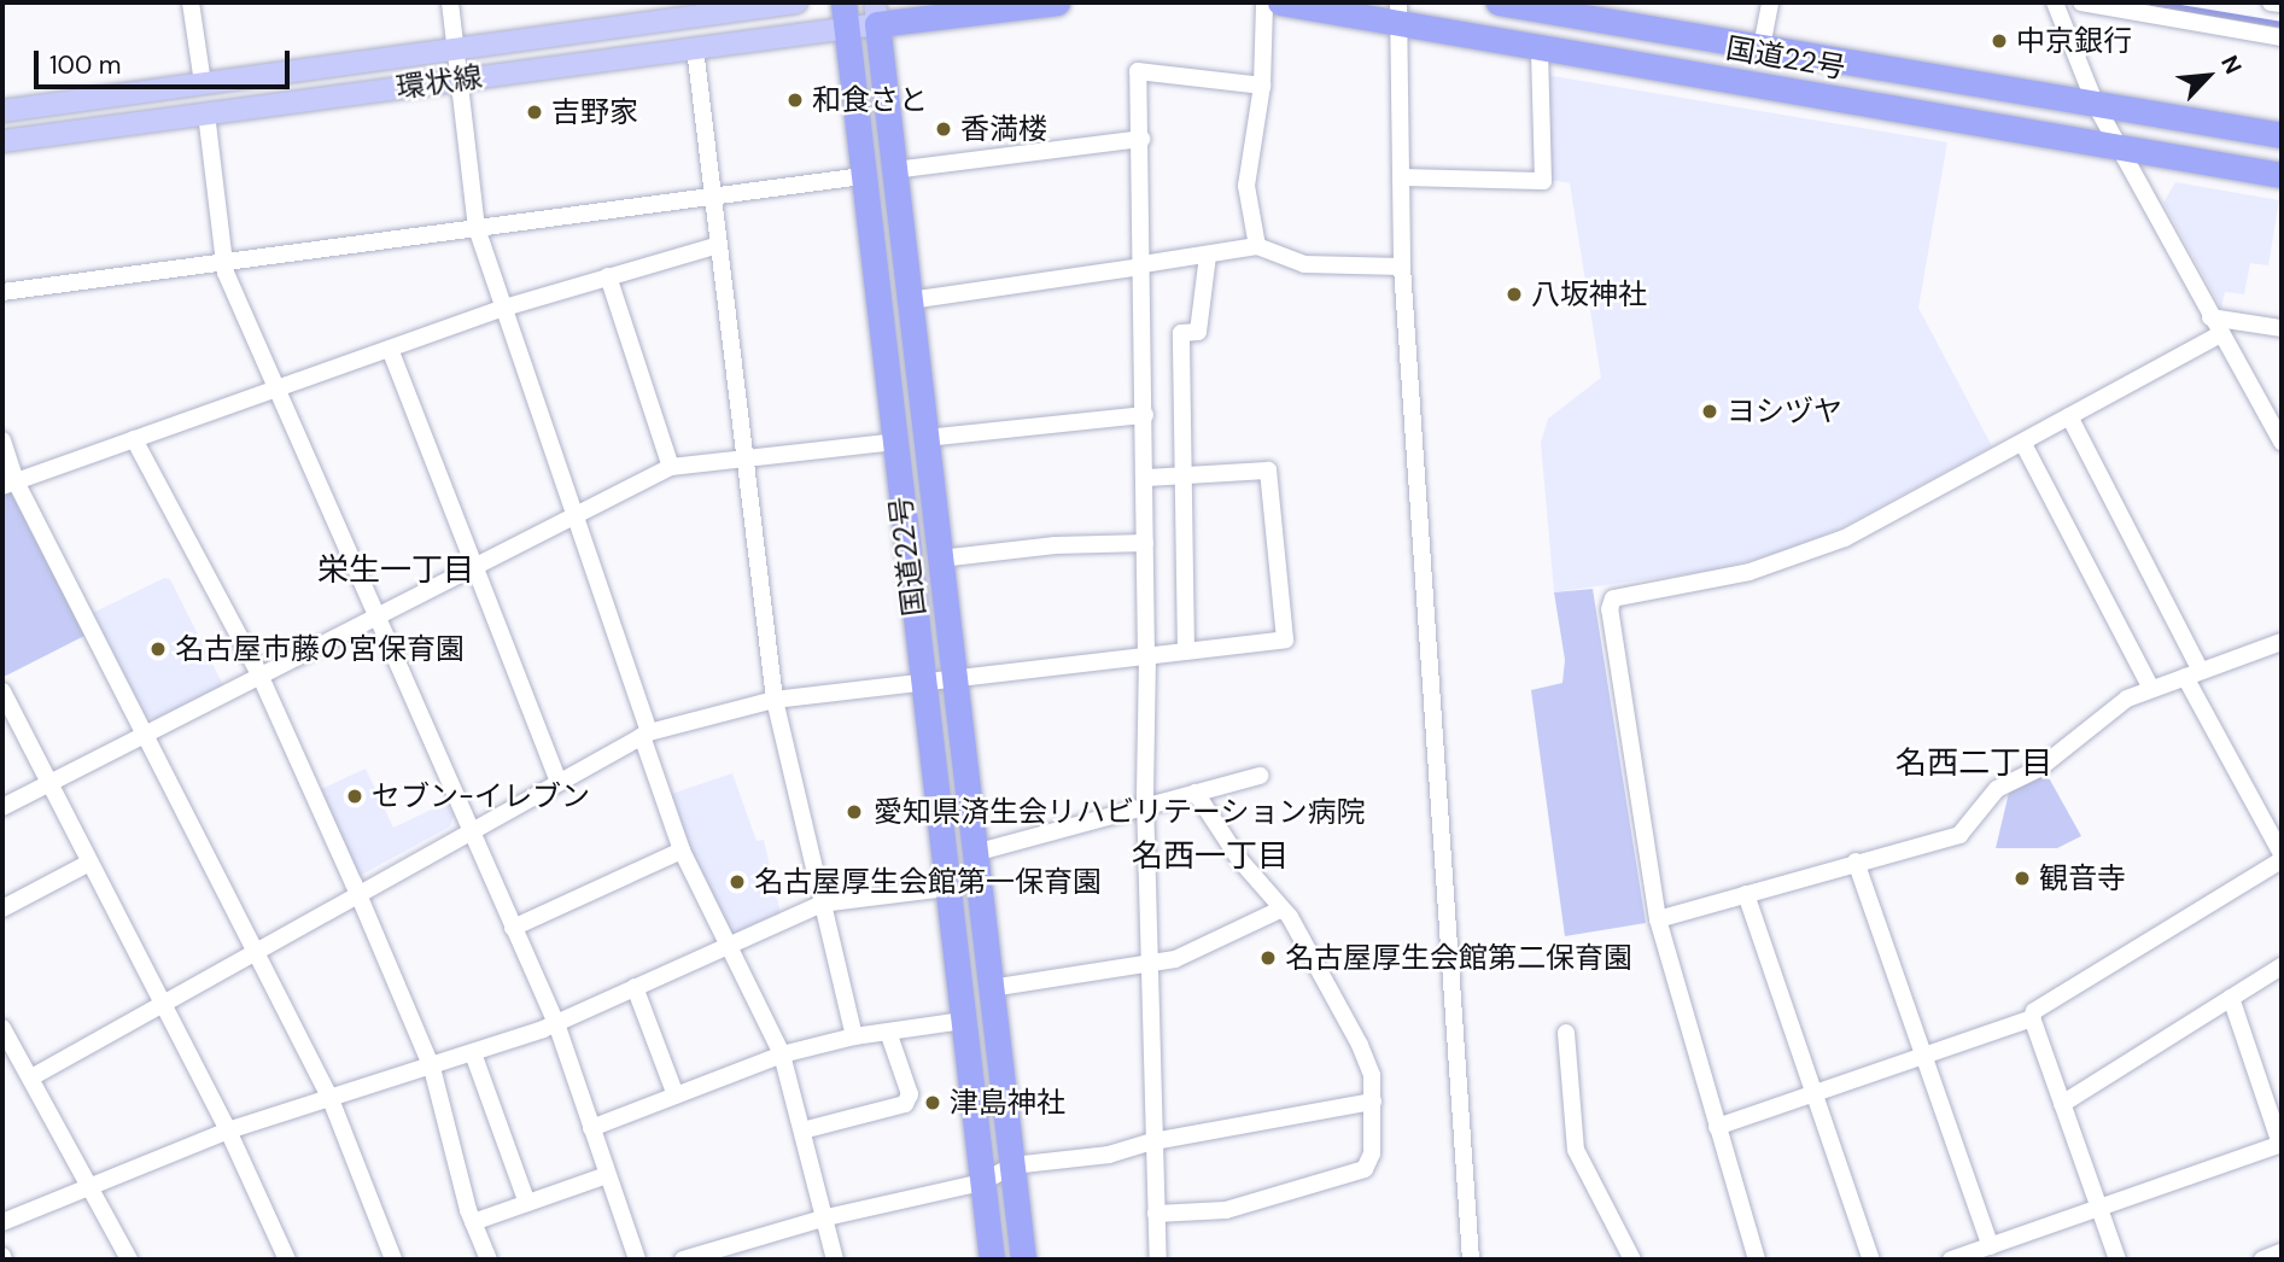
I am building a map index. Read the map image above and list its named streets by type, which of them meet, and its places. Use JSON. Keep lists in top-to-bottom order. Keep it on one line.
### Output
{"streets":{"highway":["国道22号"],"main road":["環状線"]},"crossings":[["国道22号","環状線"]],"districts":["栄生一丁目","名西二丁目","名西一丁目"],"places":["中京銀行","和食さと","吉野家","香満楼","八坂神社","ヨシヅヤ","名古屋市藤の宮保育園","セブン-イレブン","愛知県済生会リハビリテーション病院","観音寺","名古屋厚生会館第一保育園","名古屋厚生会館第二保育園","津島神社"],"scale_bar":"100 m","north":"top right"}
